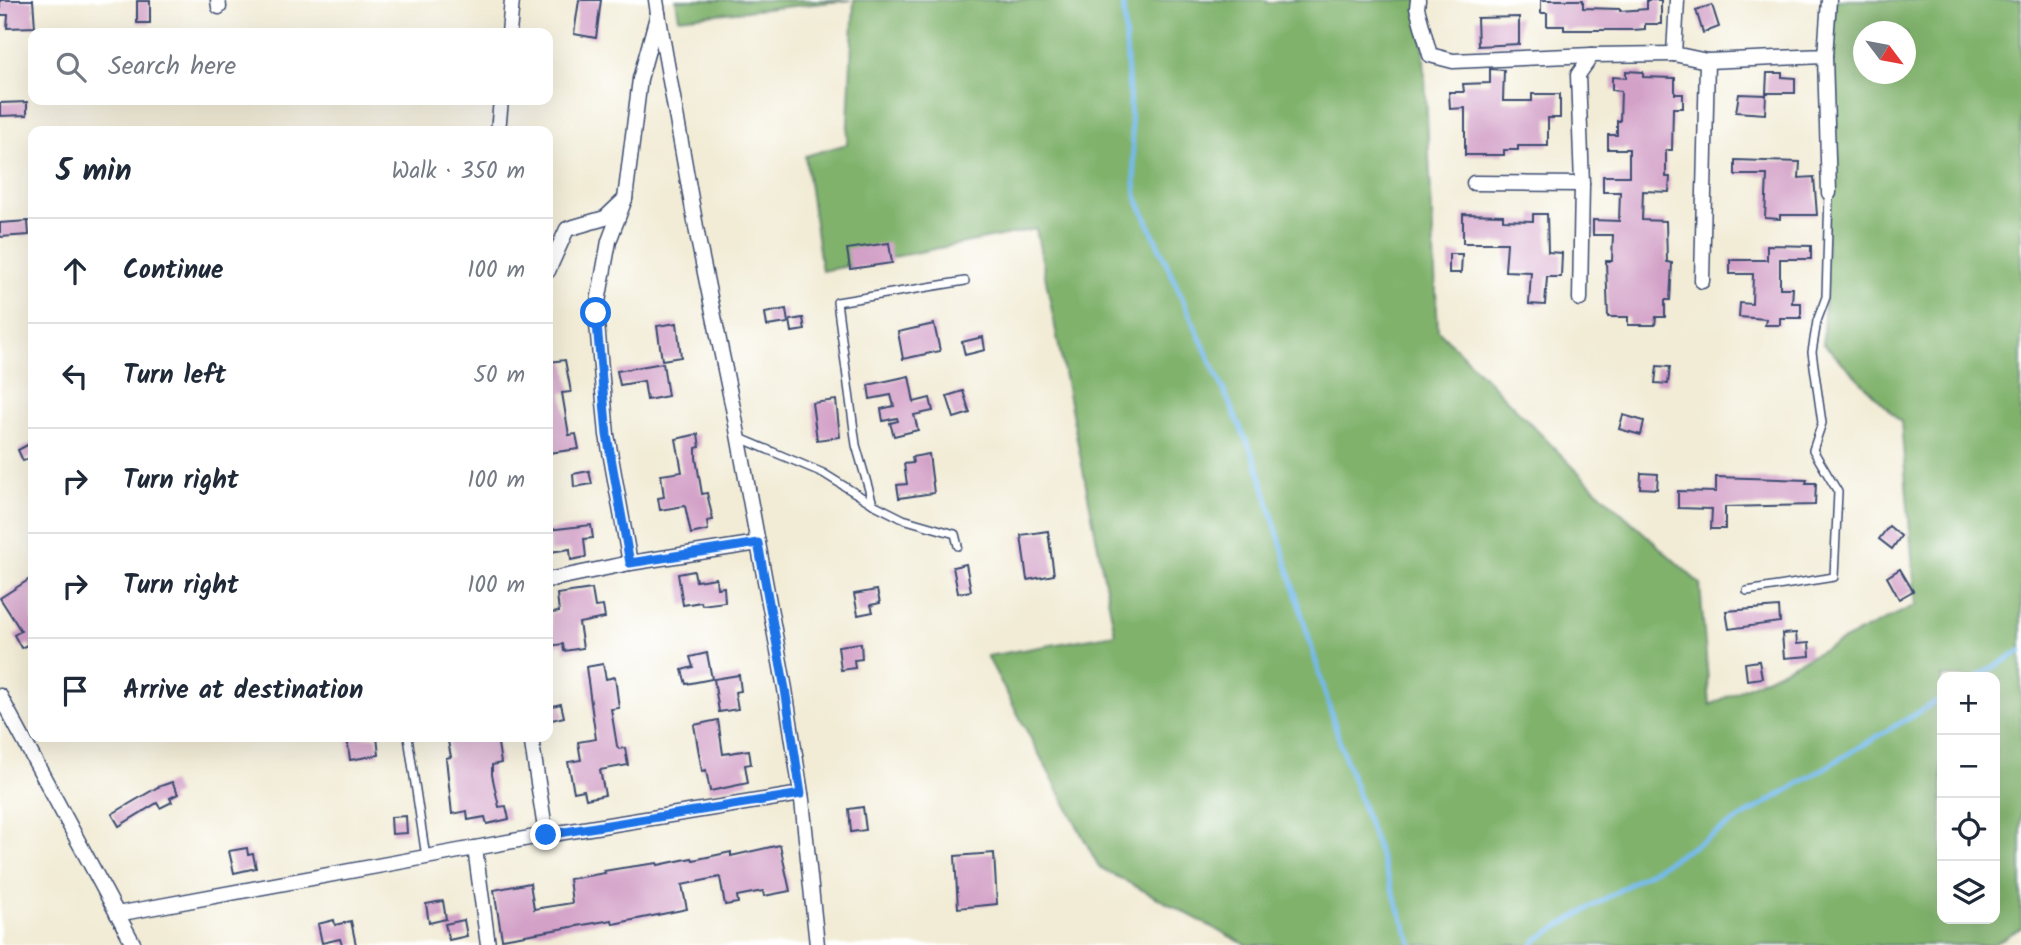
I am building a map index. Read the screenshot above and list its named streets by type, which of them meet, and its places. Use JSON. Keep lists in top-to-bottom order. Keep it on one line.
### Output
{"north":"bottom right","page":{"search":"Search here","heading":["5 min","Walk · 350 m"],"list":[["Continue","100 m"],["Turn left","50 m"],["Turn right","100 m"],["Turn right","100 m"],"Arrive at destination"],"map_buttons":["+","−"]}}
